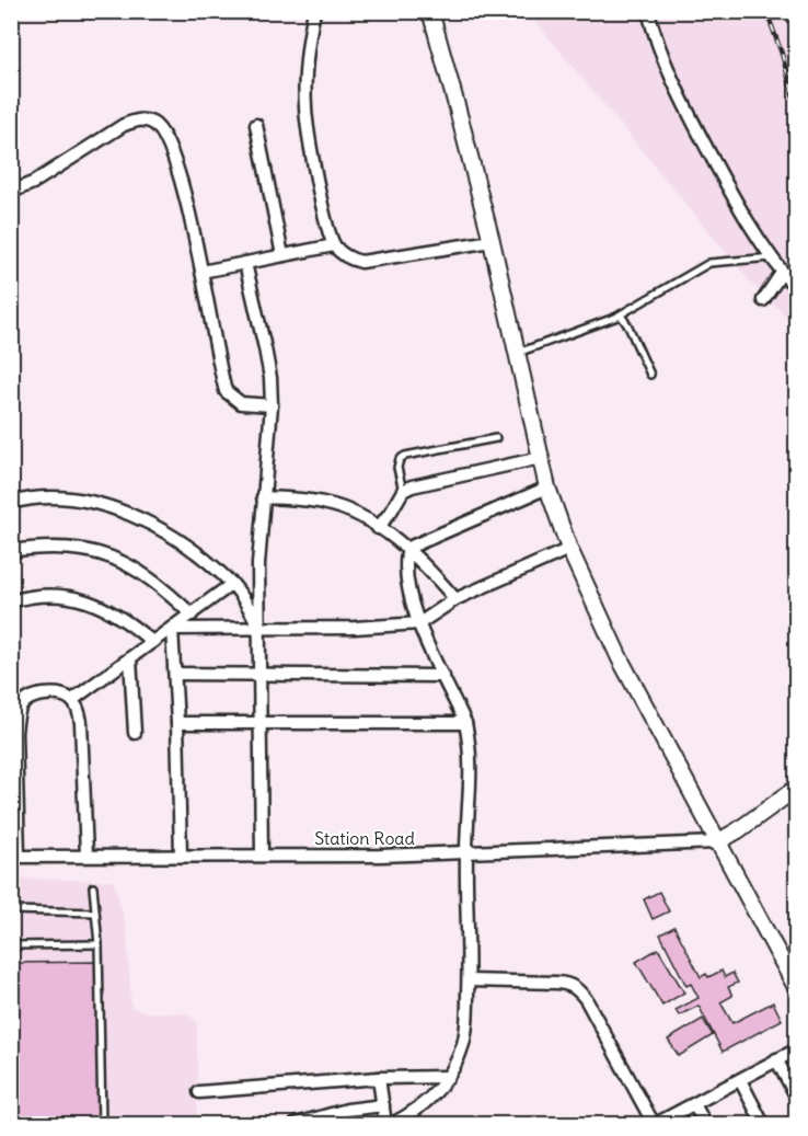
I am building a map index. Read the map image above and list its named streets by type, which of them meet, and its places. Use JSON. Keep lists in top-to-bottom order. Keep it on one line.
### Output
{"streets":{"street":["Station Road"]}}
